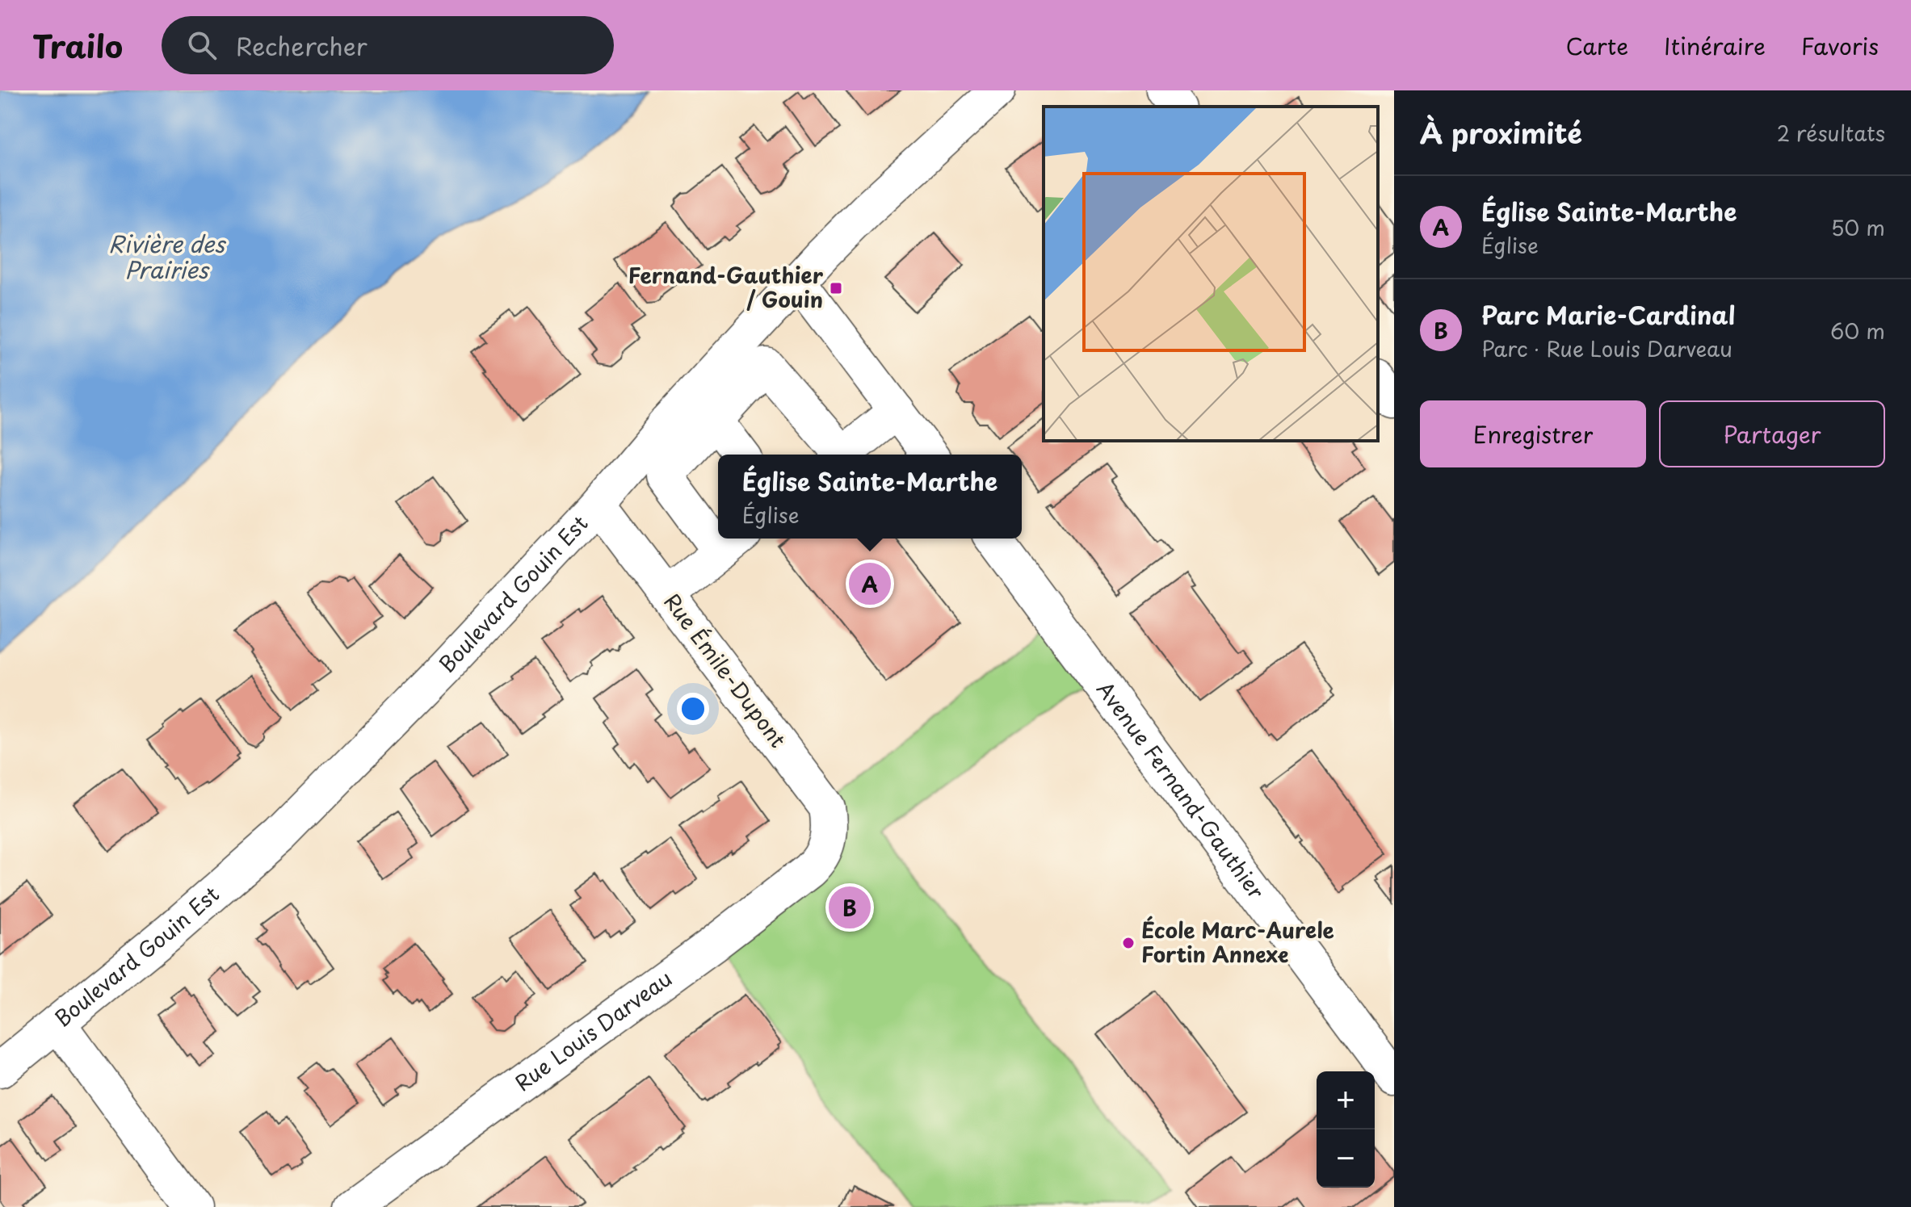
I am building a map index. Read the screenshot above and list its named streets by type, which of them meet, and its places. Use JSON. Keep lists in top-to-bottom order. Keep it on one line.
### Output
{"streets":{"street":["Boulevard Gouin Est","Rue Émile-Dupont","Avenue Fernand-Gauthier","Rue Louis Darveau"]},"crossings":[["Boulevard Gouin Est","Rue Émile-Dupont"],["Rue Émile-Dupont","Rue Louis Darveau"]],"water":["Rivière des Prairies"],"places":{"transit":["Fernand-Gauthier / Gouin"],"other":["École Marc-Aurele Fortin Annexe"]},"page":{"header":"Trailo","search":"Rechercher","nav":["Carte","Itinéraire","Favoris"],"heading":["À proximité","2 résultats"],"list":[{"mark":"A","name":"Église Sainte-Marthe","note":"Église","value":"50 m"},{"mark":"B","name":"Parc Marie-Cardinal","note":"Parc · Rue Louis Darveau","value":"60 m"}],"buttons":["Enregistrer","Partager"],"popup":["Église Sainte-Marthe","Église"],"pins":["A","B"],"map_buttons":["+","−"]}}
